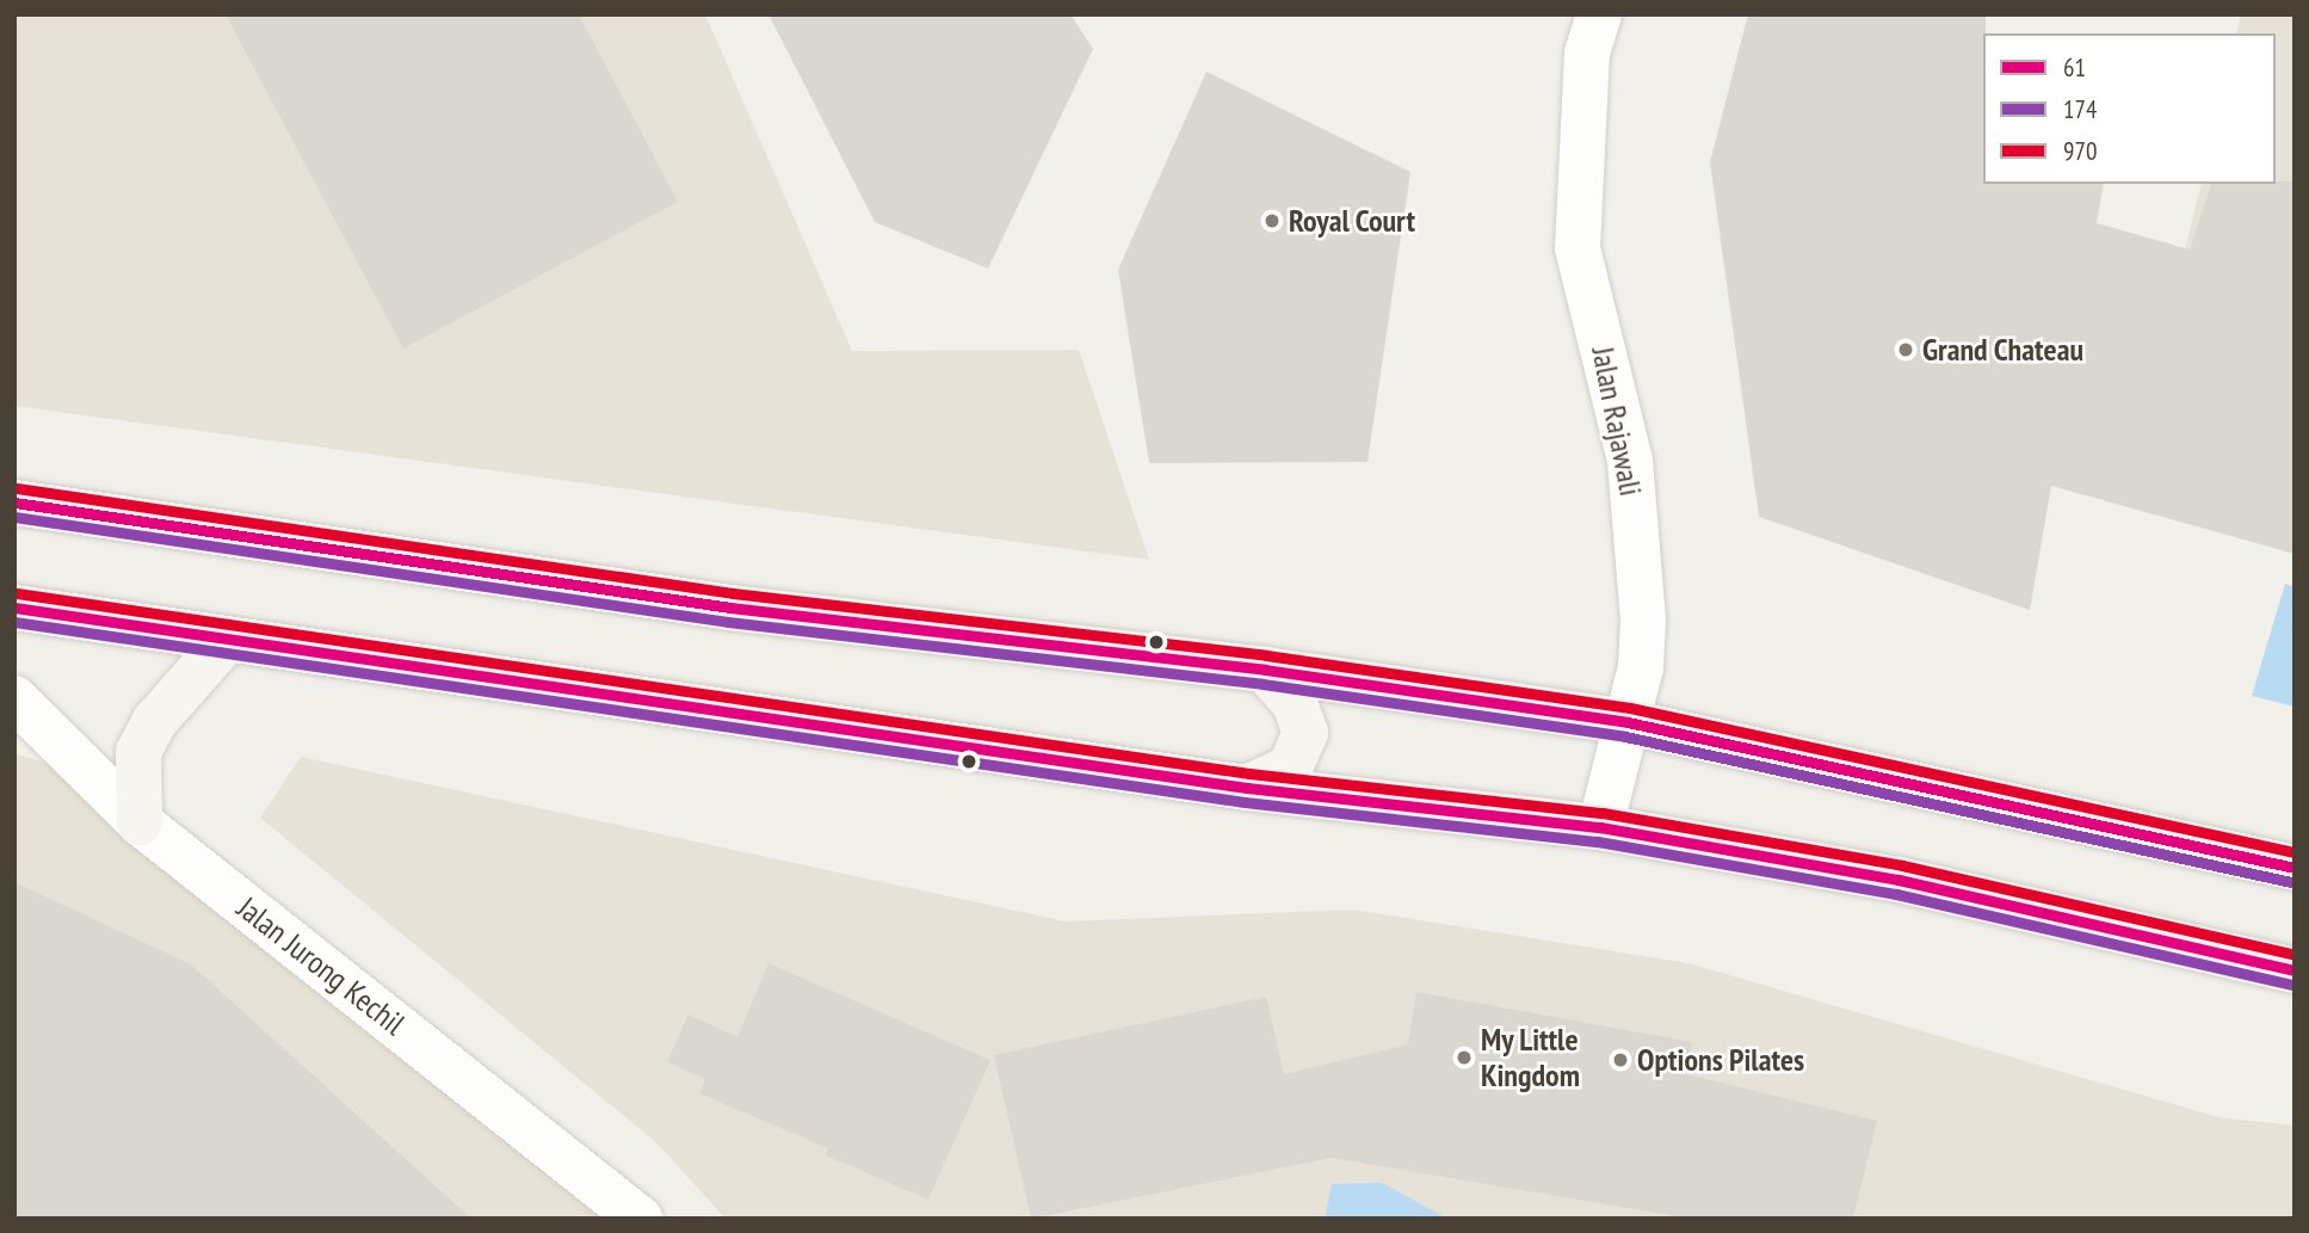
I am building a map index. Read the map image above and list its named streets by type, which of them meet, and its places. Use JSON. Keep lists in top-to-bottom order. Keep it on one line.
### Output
{"streets":{"street":["Jalan Rajawali","Jalan Jurong Kechil"]},"places":["Royal Court","Grand Chateau","My Little Kingdom","Options Pilates"],"lines":["transit line 970","transit line 61","transit line 174"],"legend":["61","174","970"]}
